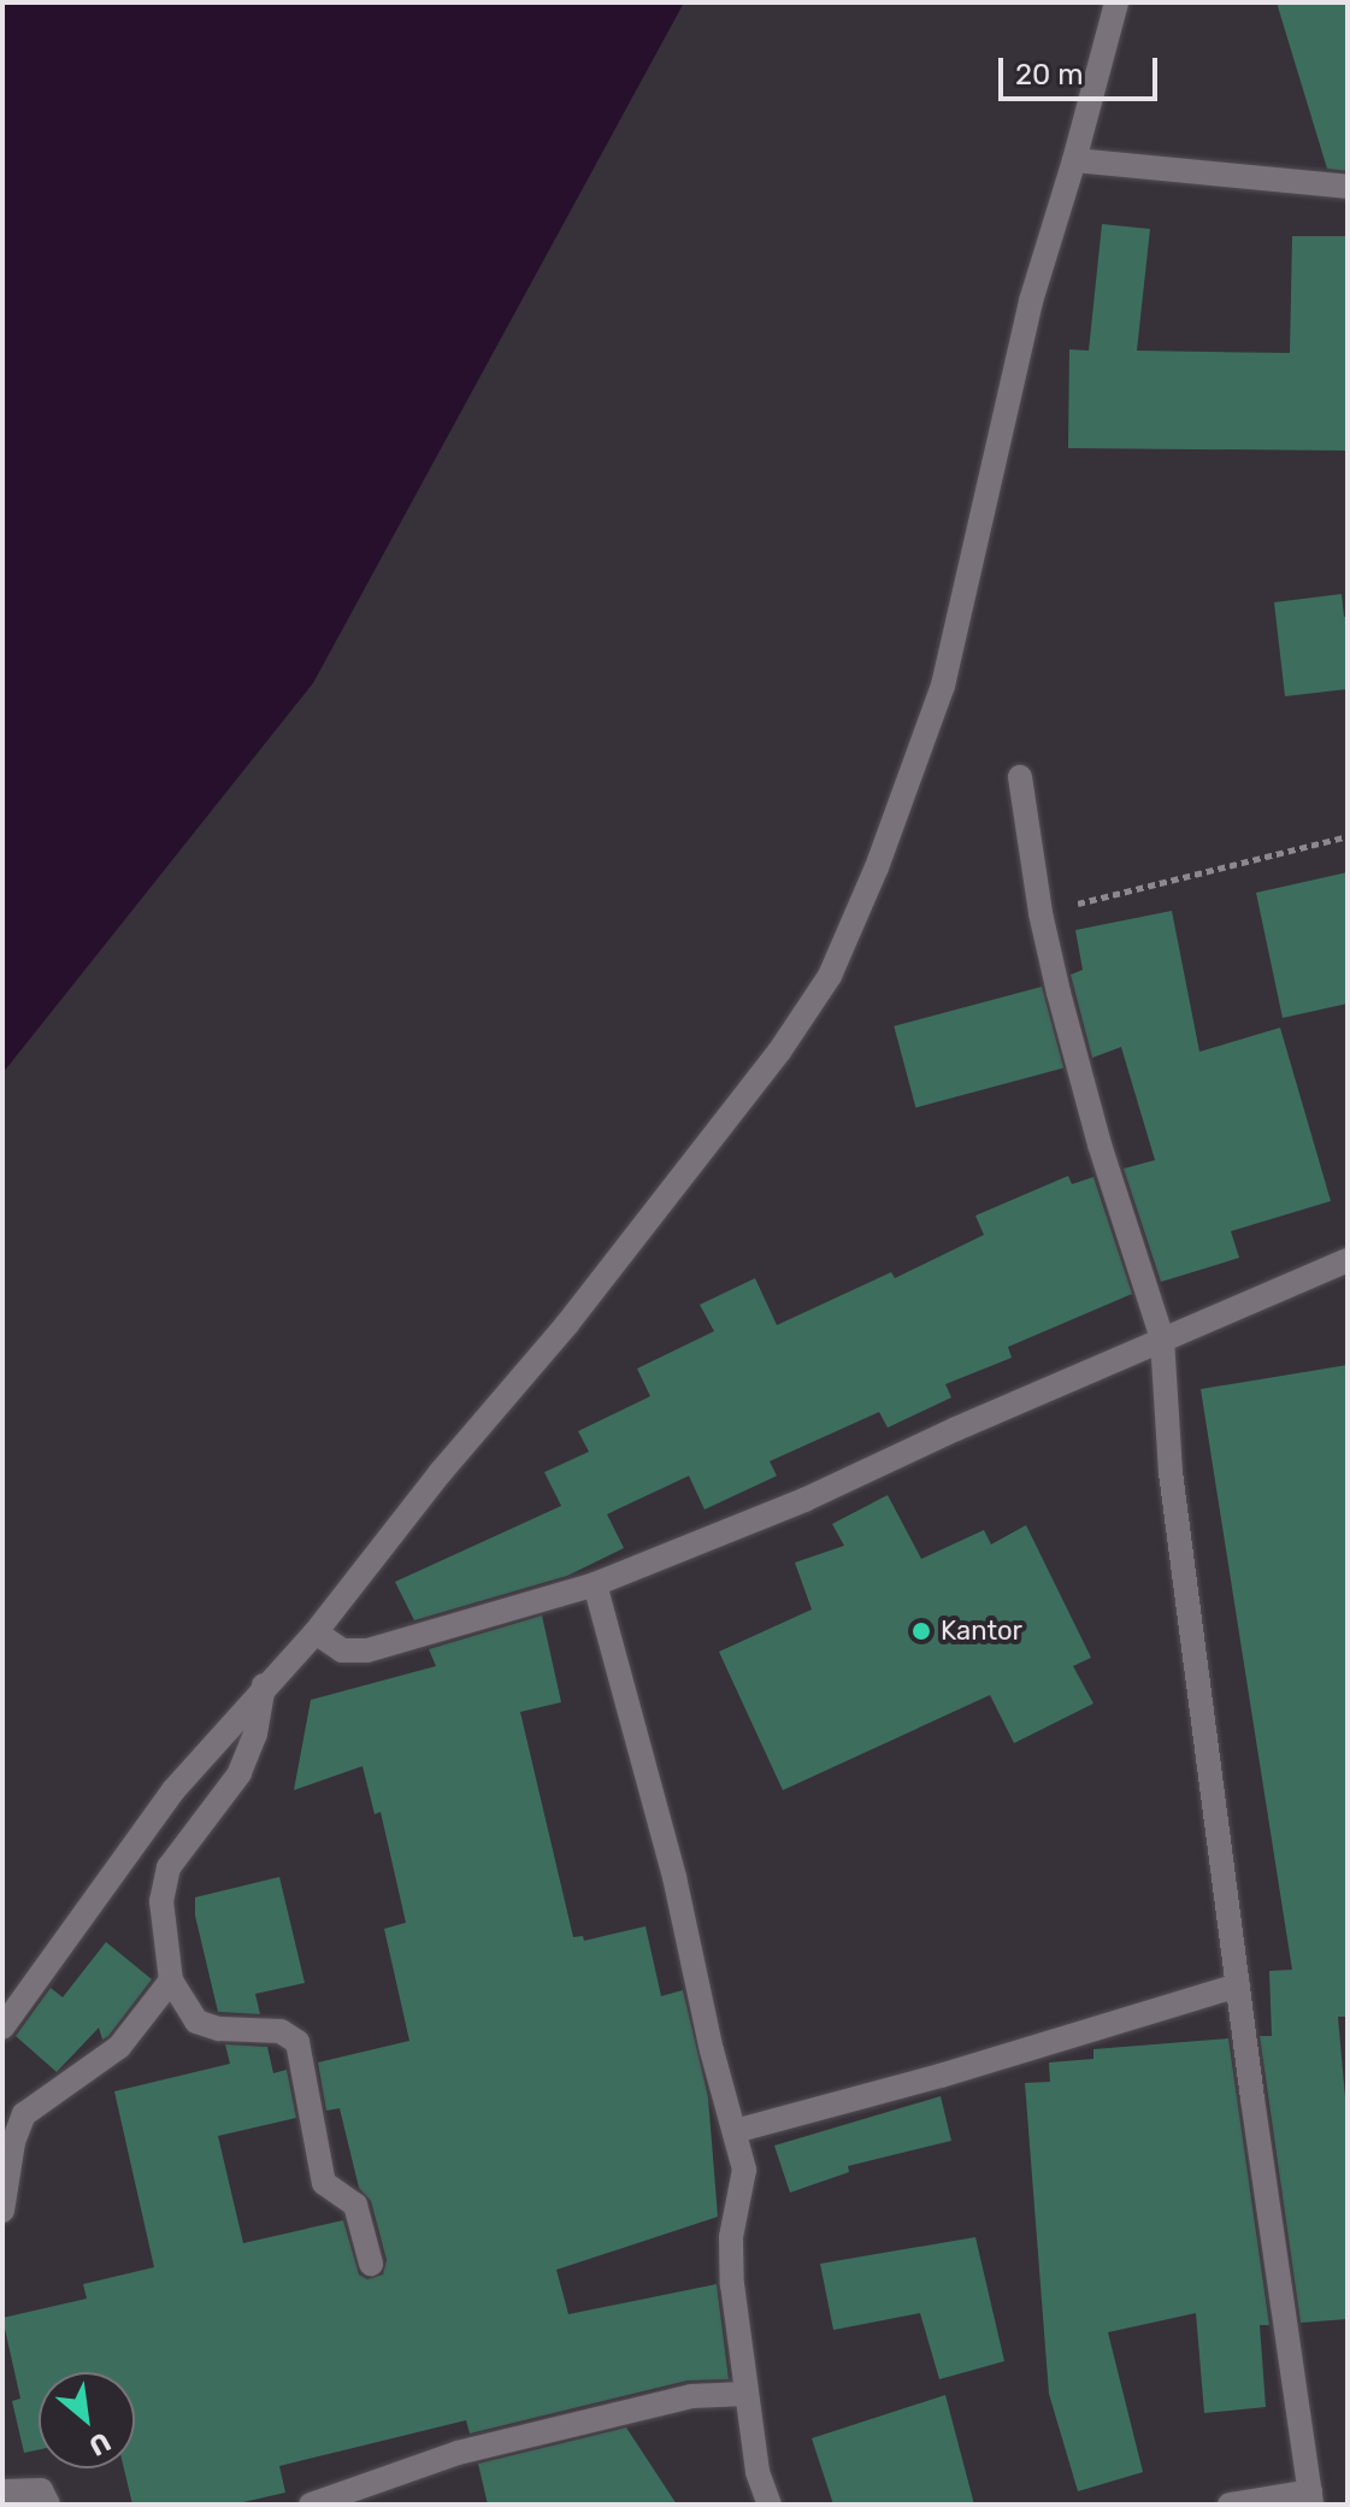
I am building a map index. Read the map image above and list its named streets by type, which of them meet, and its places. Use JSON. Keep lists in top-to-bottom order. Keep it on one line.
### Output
{"places":["Kantor"],"scale_bar":"20 m","north":"bottom right"}
